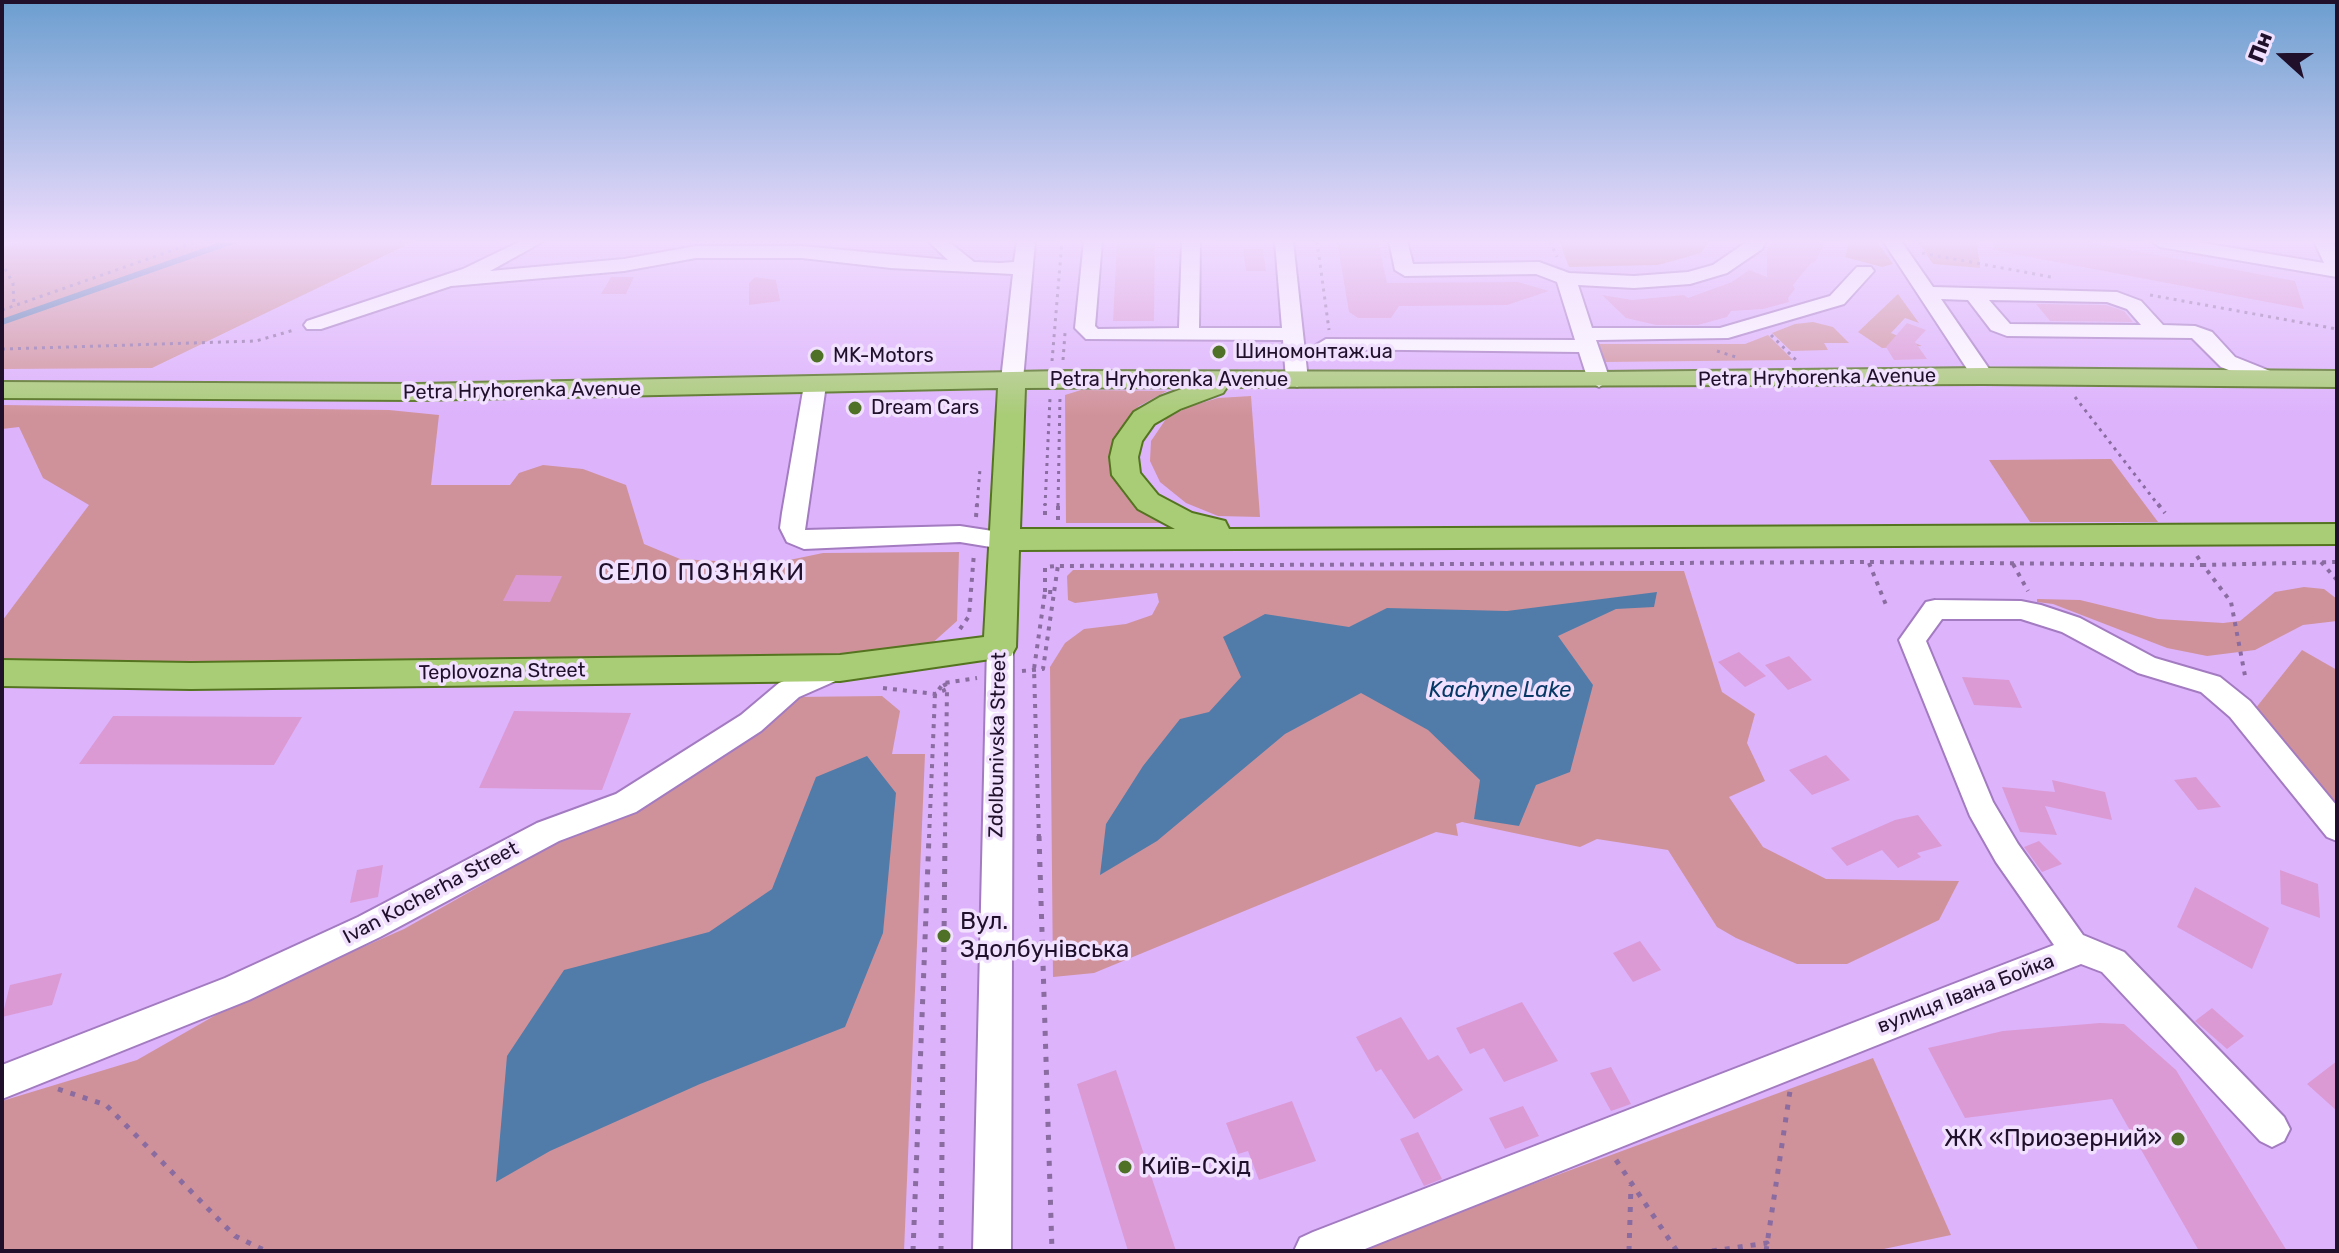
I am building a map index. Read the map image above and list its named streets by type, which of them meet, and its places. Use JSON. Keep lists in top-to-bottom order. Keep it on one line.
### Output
{"streets":{"main road":["Petra Hryhorenka Avenue","Teplovozna Street","Zdolbunivska Street"],"street":["Ivan Kocherha Street","вулиця Івана Бойка"]},"crossings":[["Petra Hryhorenka Avenue","Zdolbunivska Street"],["Teplovozna Street","Zdolbunivska Street"],["Teplovozna Street","Ivan Kocherha Street"]],"districts":["СЕЛО ПОЗНЯКИ"],"water":["Kachyne Lake"],"places":["Шиномонтаж.ua","MK-Motors","Dream Cars","Вул. Здолбунівська","ЖК «Приозерний»","Київ-Схід"],"north":"left"}
